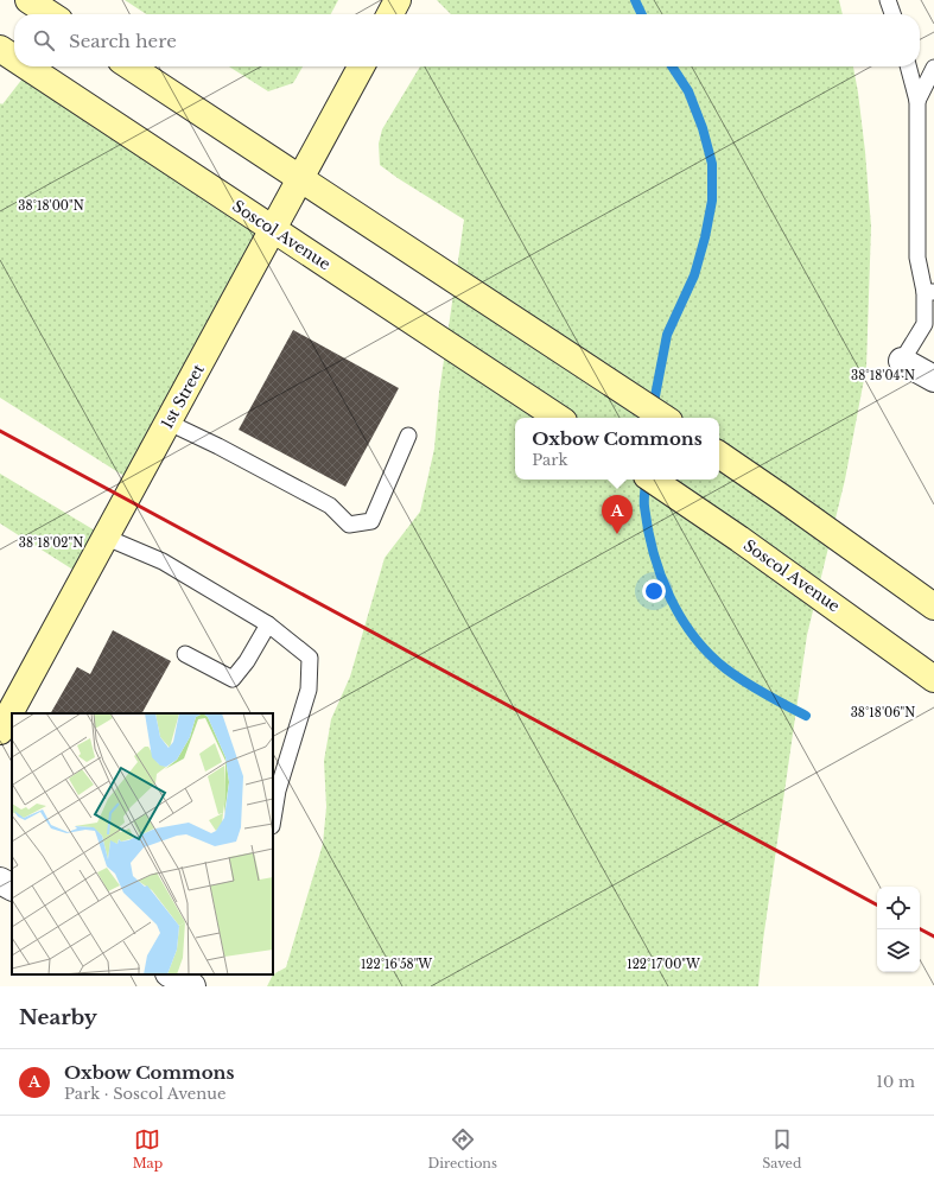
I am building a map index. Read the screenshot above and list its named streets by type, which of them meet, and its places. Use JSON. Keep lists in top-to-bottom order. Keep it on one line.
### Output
{"streets":{"main road":["Soscol Avenue","1st Street"]},"crossings":[["Soscol Avenue","1st Street"]],"page":{"search":"Search here","popup":["Oxbow Commons","Park"],"pins":"A","heading":"Nearby","list":[{"mark":"A","name":"Oxbow Commons","note":"Park · Soscol Avenue","value":"10 m"}],"nav":["Map","Directions","Saved"]},"coordinates":["38°18'00\"N","38°18'04\"N","38°18'02\"N","38°18'06\"N","122°16'58\"W","122°17'00\"W"]}
